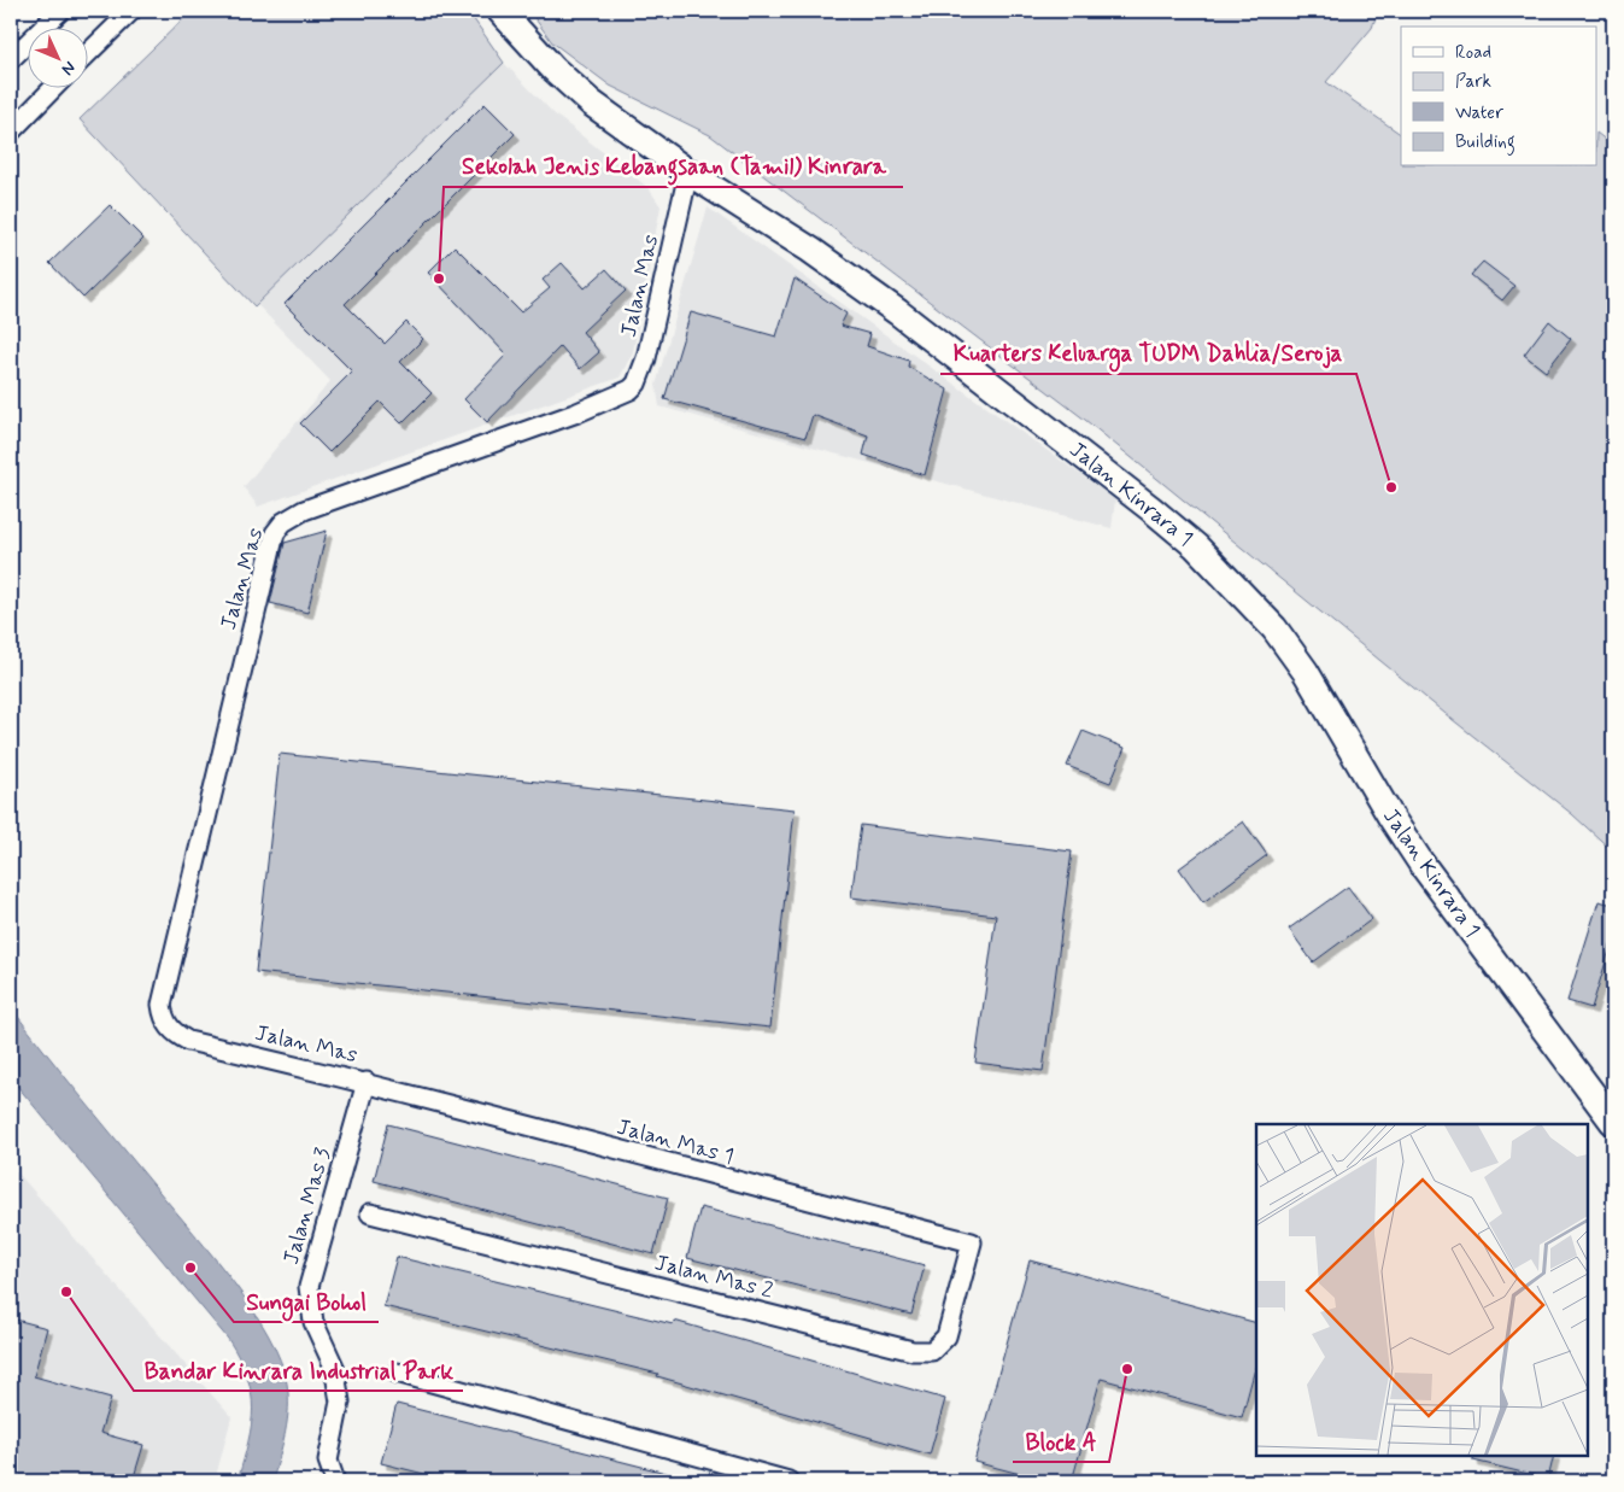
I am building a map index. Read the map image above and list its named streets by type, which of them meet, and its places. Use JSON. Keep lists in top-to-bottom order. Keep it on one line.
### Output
{"streets":{"street":["Jalan Mas","Jalan Kinrara 1","Jalan Mas 1","Jalan Mas 3","Jalan Mas 2"]},"crossings":[["Jalan Mas","Jalan Kinrara 1"],["Jalan Mas","Jalan Mas 1"],["Jalan Mas","Jalan Mas 3"],["Jalan Mas 1","Jalan Mas 3"],["Jalan Mas 1","Jalan Mas 2"]],"places":["Sekolah Jenis Kebangsaan (Tamil) Kinrara","Kuarters Keluarga TUDM Dahlia/Seroja","Sungai Bohol","Bandar Kinrara Industrial Park","Block A"],"legend":["Road","Park","Water","Building"],"north":"bottom right"}
